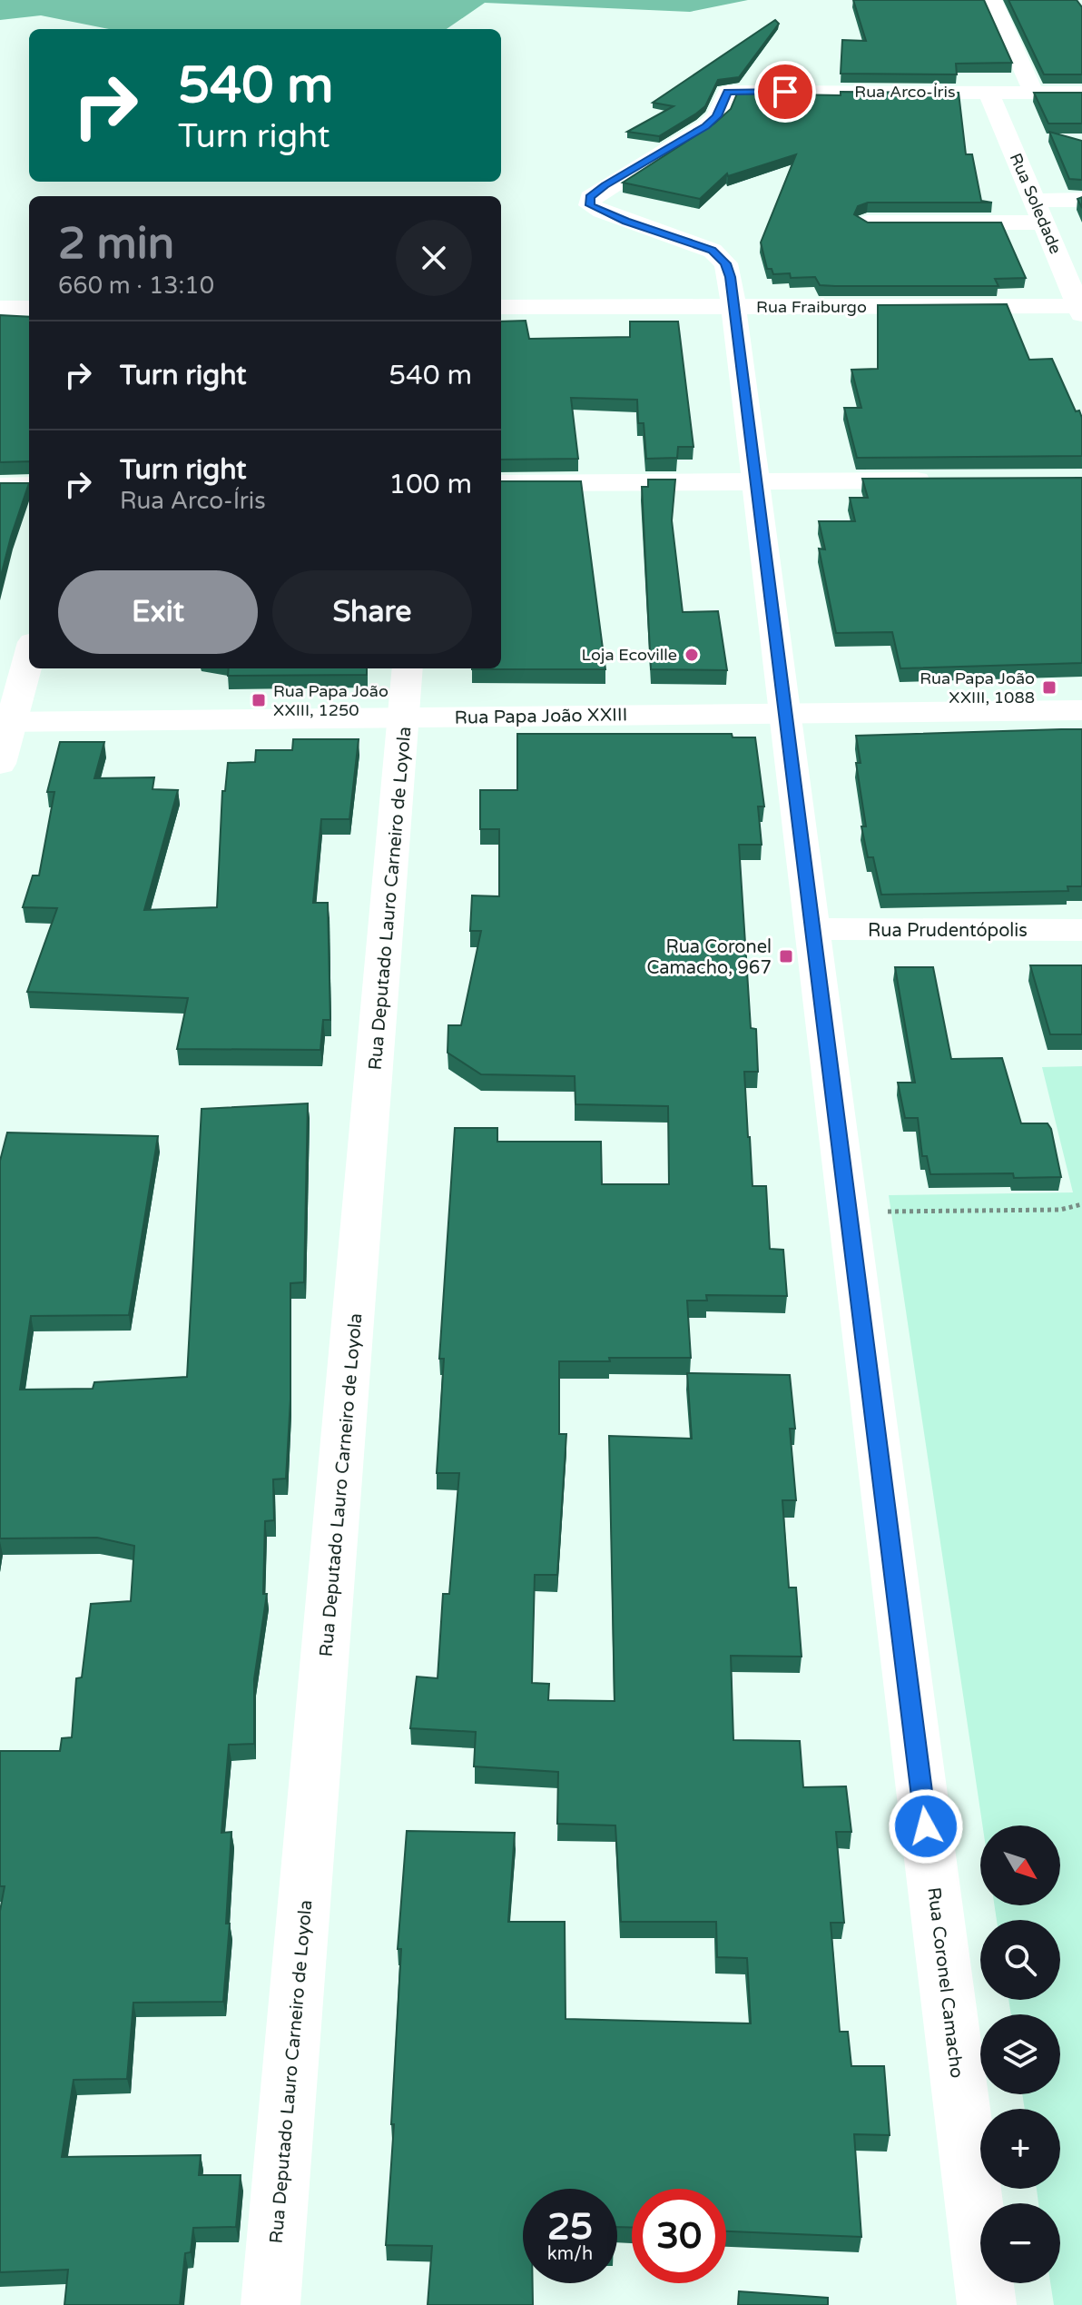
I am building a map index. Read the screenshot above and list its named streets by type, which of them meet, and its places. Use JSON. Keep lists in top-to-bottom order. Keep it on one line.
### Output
{"streets":{"street":["Rua Arco-Íris","Rua Soledade","Rua Fraiburgo","Rua Papa João XXIII","Rua Deputado Lauro Carneiro de Loyola","Rua Prudentópolis","Rua Coronel Camacho"]},"crossings":[["Rua Arco-Íris","Rua Soledade"],["Rua Arco-Íris","Rua Coronel Camacho"],["Rua Soledade","Rua Fraiburgo"],["Rua Fraiburgo","Rua Coronel Camacho"],["Rua Papa João XXIII","Rua Deputado Lauro Carneiro de Loyola"],["Rua Papa João XXIII","Rua Coronel Camacho"],["Rua Prudentópolis","Rua Coronel Camacho"]],"places":{"other":["Loja Ecoville"],"transit":["Rua Papa João XXIII, 1088","Rua Papa João XXIII, 1250","Rua Coronel Camacho, 967"]},"north":"bottom right","page":{"turn":["540 m","Turn right"],"heading":["2 min","660 m · 13:10"],"list":[{"name":"Turn right","value":"540 m"},{"name":"Turn right","note":"Rua Arco-Íris","value":"100 m"}],"buttons":["Exit","Share"],"map_buttons":["+","−"],"speed":"25 km/h","limit":"30"}}
